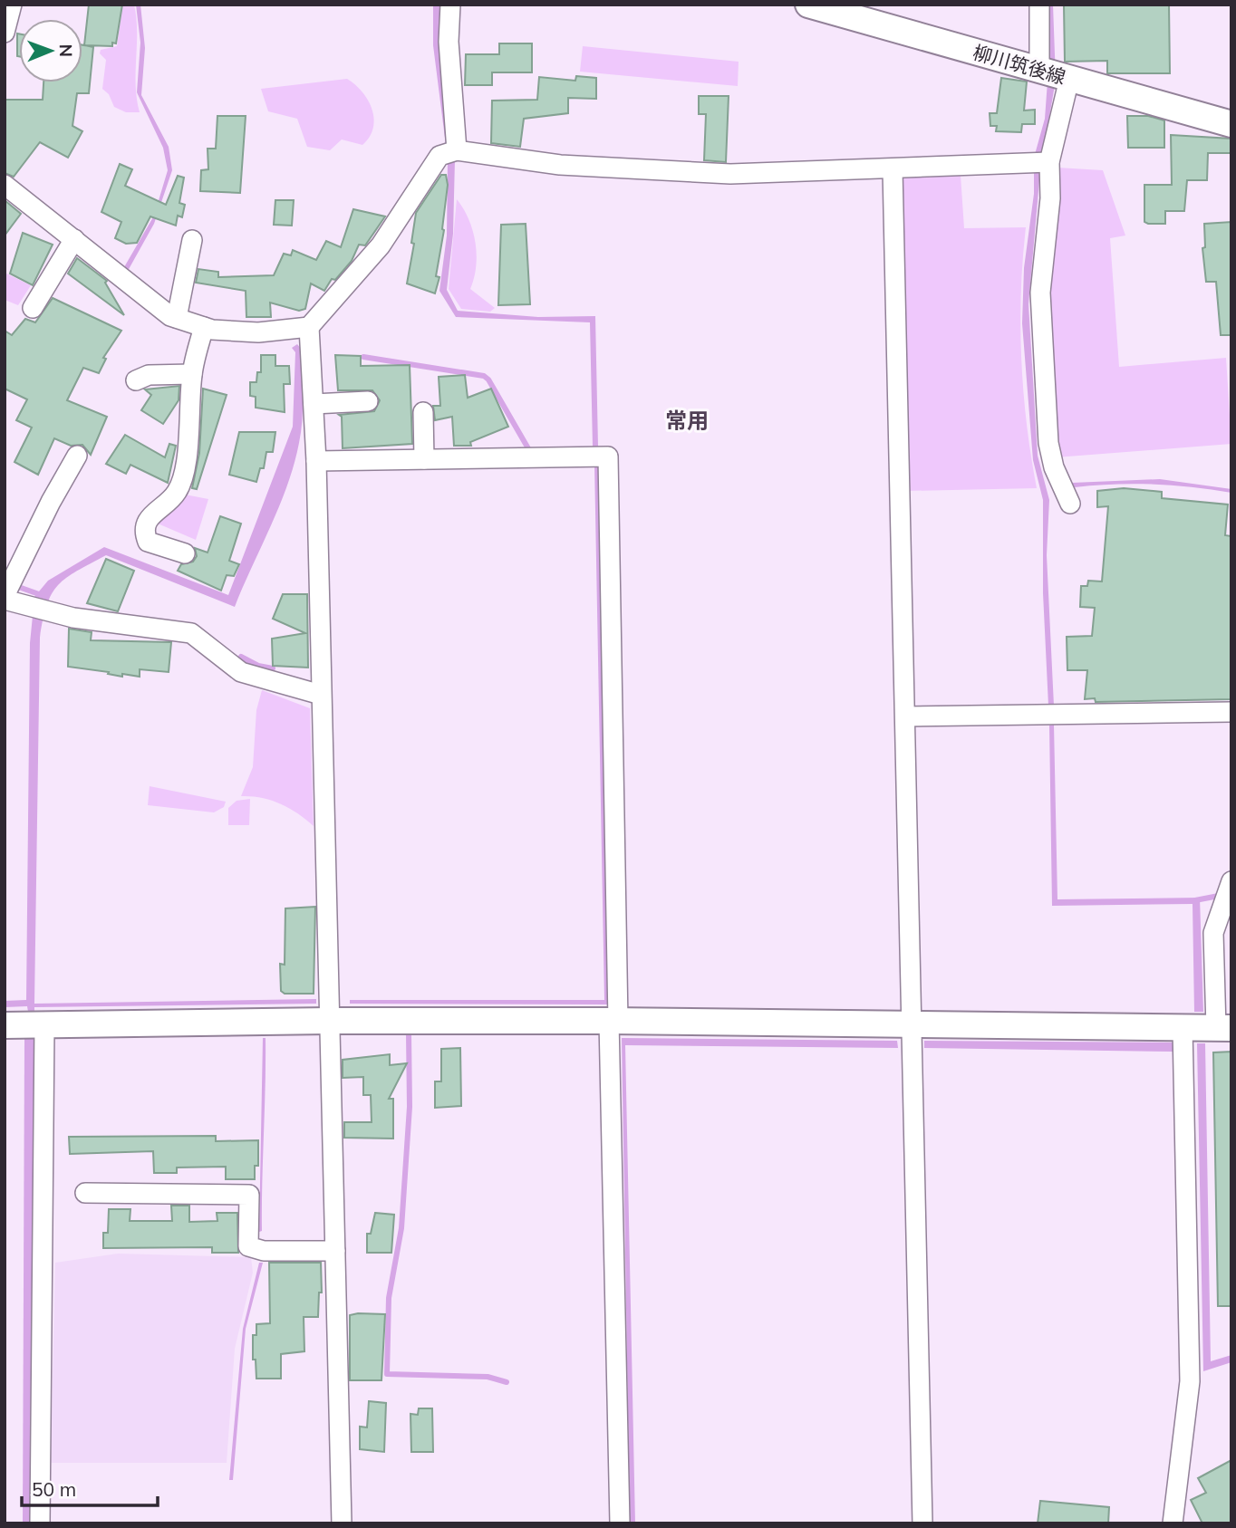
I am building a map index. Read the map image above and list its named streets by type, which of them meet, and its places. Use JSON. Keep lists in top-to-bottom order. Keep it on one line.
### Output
{"streets":{"street":["柳川筑後線"]},"districts":["常用"],"scale_bar":"50 m","north":"right"}
